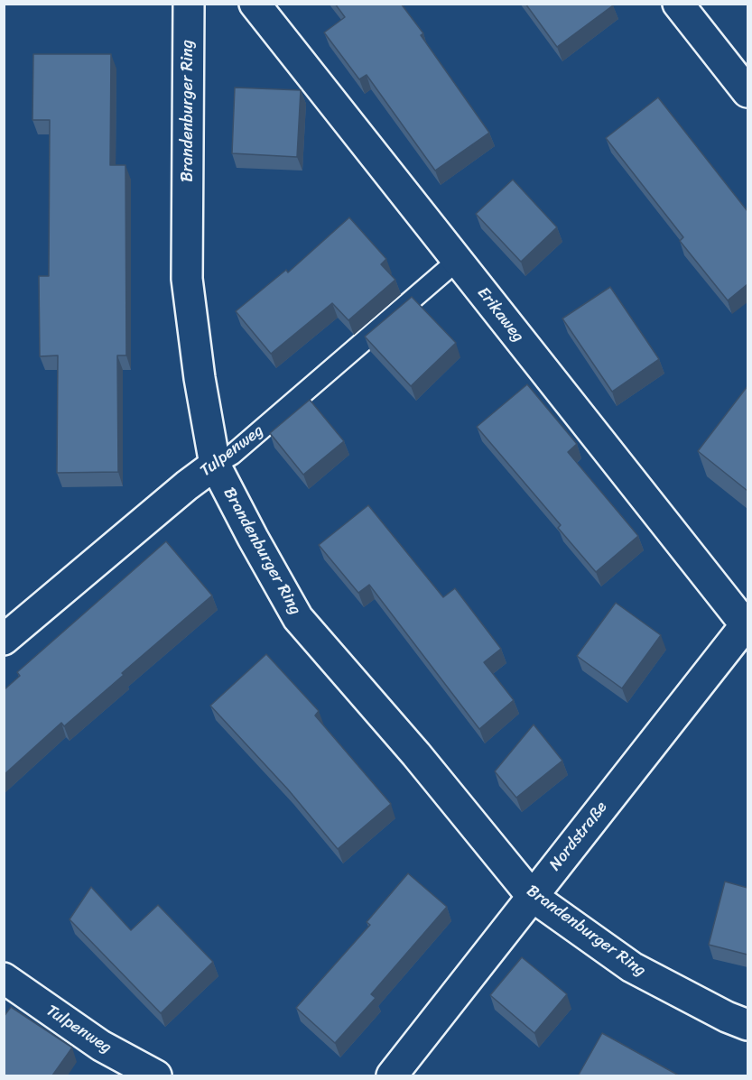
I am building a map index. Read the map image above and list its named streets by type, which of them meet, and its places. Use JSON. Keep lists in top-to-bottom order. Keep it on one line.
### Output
{"streets":{"street":["Brandenburger Ring","Erikaweg","Tulpenweg","Nordstraße"]},"crossings":[["Brandenburger Ring","Tulpenweg"],["Brandenburger Ring","Nordstraße"],["Erikaweg","Tulpenweg"],["Erikaweg","Nordstraße"]]}
